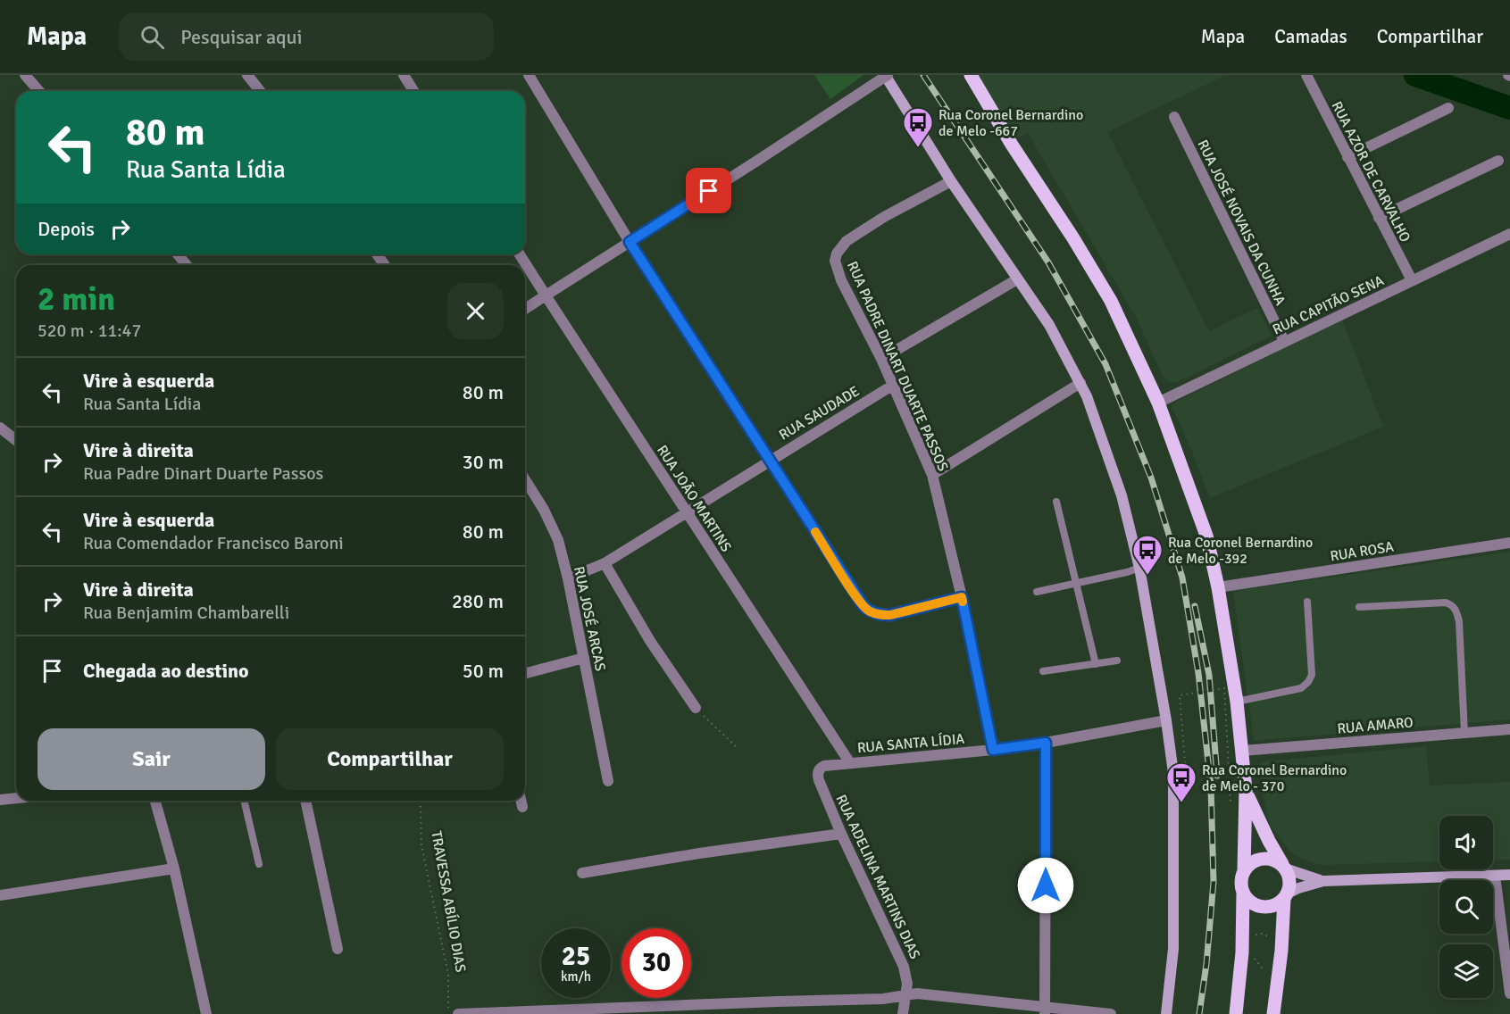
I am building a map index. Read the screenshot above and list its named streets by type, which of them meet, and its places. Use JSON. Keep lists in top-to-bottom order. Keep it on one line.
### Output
{"streets":{"street":["RUA AZOR DE CARVALHO","RUA JOSÉ NOVAIS DA CUNHA","RUA CAPITÃO SENA","RUA PADRE DINART DUARTE PASSOS","RUA SAUDADE","RUA JOÃO MARTINS","RUA ROSA","RUA JOSÉ ARCAS","RUA AMARO","RUA SANTA LÍDIA","RUA ADELINA MARTINS DIAS"],"path":["TRAVESSA ABÍLIO DIAS"]},"crossings":[["RUA AZOR DE CARVALHO","RUA CAPITÃO SENA"],["RUA JOSÉ NOVAIS DA CUNHA","RUA CAPITÃO SENA"],["RUA PADRE DINART DUARTE PASSOS","RUA SAUDADE"],["RUA PADRE DINART DUARTE PASSOS","RUA SANTA LÍDIA"],["RUA SAUDADE","RUA JOÃO MARTINS"],["RUA SAUDADE","RUA JOSÉ ARCAS"],["RUA JOÃO MARTINS","RUA SANTA LÍDIA"],["RUA SANTA LÍDIA","RUA ADELINA MARTINS DIAS"]],"places":{"bus stop":["Rua Coronel Bernardino de Melo -667","Rua Coronel Bernardino de Melo -392","Rua Coronel Bernardino de Melo - 370"]},"page":{"header":"Mapa","search":"Pesquisar aqui","nav":["Mapa","Camadas","Compartilhar"],"turn":["80 m","Rua Santa Lídia"],"then":"Depois","heading":["2 min","520 m · 11:47"],"list":[{"name":"Vire à esquerda","note":"Rua Santa Lídia","value":"80 m"},{"name":"Vire à direita","note":"Rua Padre Dinart Duarte Passos","value":"30 m"},{"name":"Vire à esquerda","note":"Rua Comendador Francisco Baroni","value":"80 m"},{"name":"Vire à direita","note":"Rua Benjamim Chambarelli","value":"280 m"},{"name":"Chegada ao destino","value":"50 m"}],"buttons":["Sair","Compartilhar"],"speed":"25 km/h","limit":"30"}}
